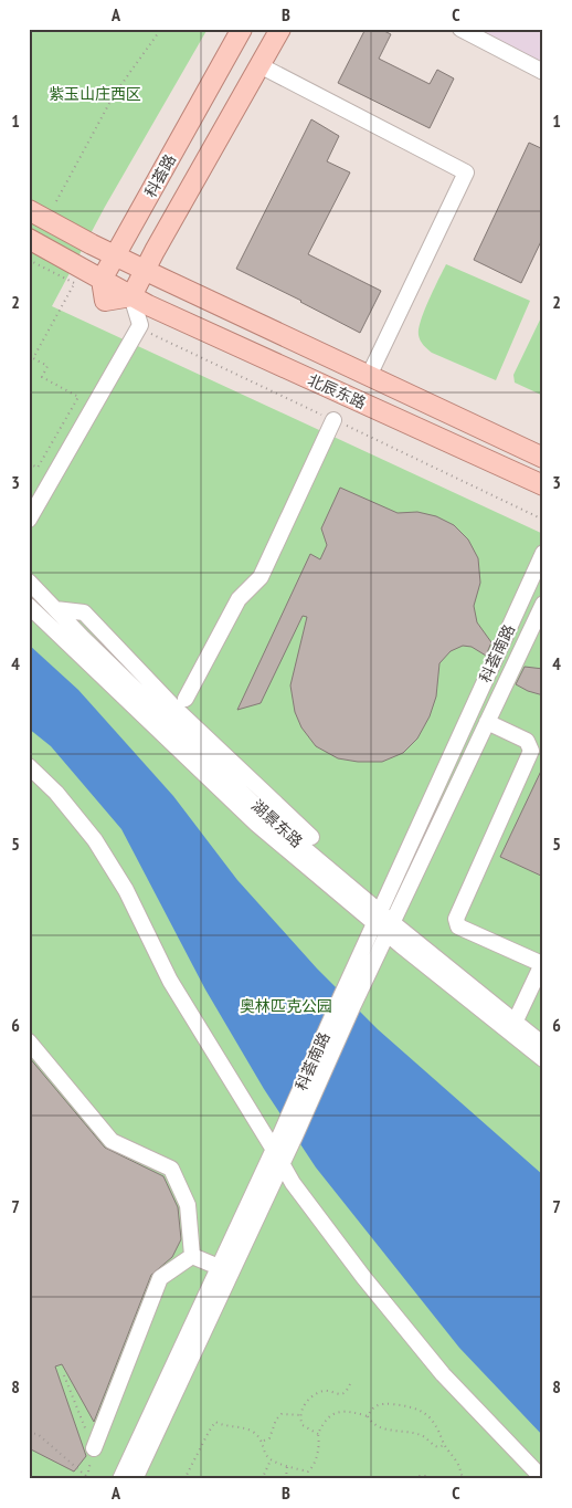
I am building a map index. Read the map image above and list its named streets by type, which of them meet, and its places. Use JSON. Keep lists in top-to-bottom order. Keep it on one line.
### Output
{"streets":{"main road":["科荟路","北辰东路"],"street":["科荟南路","湖景东路"]},"crossings":[["科荟路","北辰东路"],["科荟南路","湖景东路"]],"parks":["紫玉山庄西区","奥林匹克公园"],"grid":{"columns":["A","B","C"],"rows":["1","2","3","4","5","6","7","8"]}}
